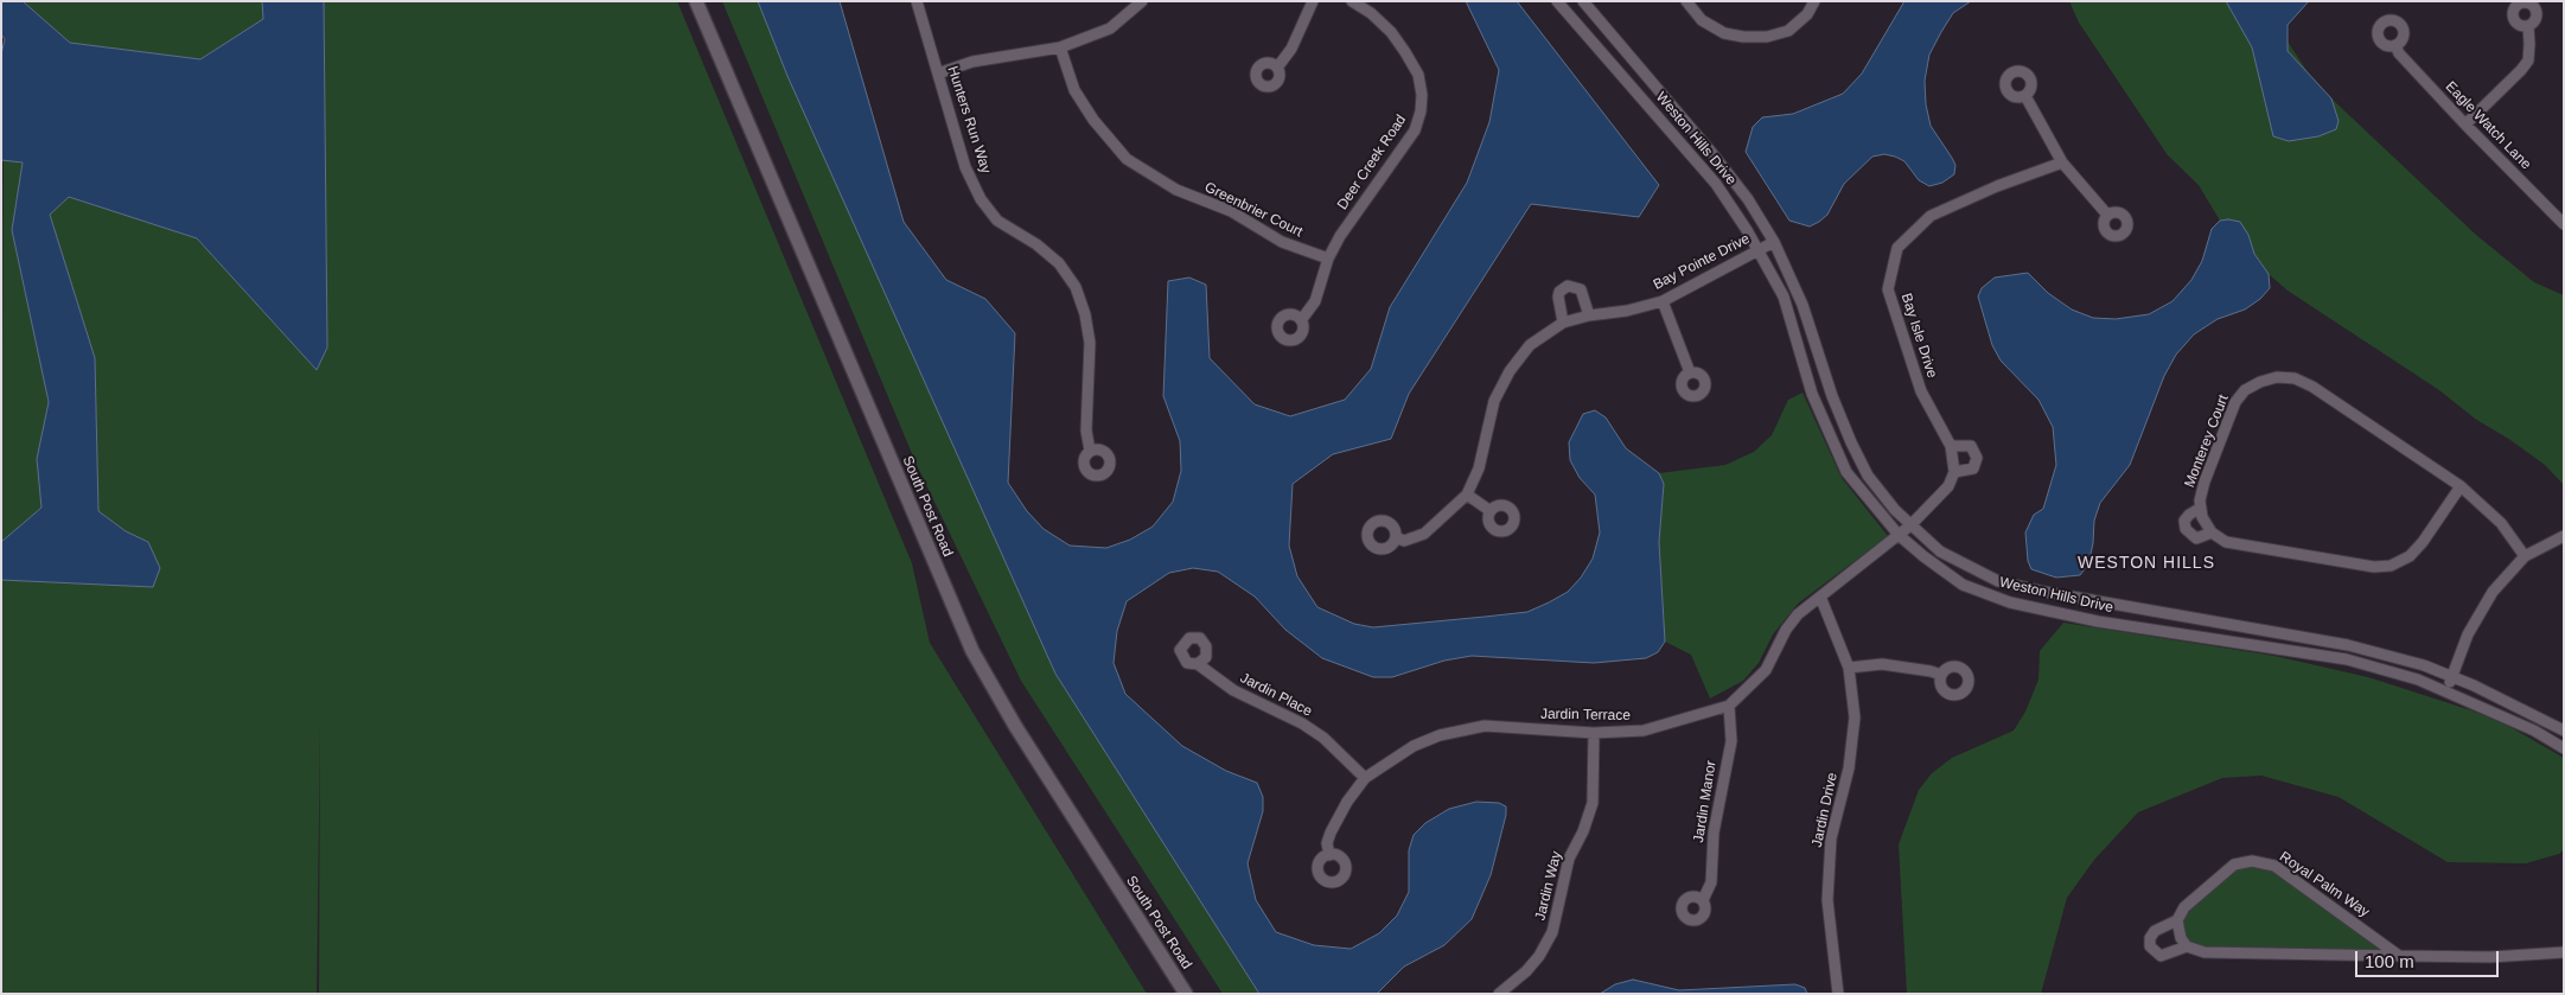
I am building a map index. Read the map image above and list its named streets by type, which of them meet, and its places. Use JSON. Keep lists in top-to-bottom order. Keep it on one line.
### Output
{"streets":{"street":["Hunters Run Way","Eagle Watch Lane","Weston Hills Drive","Deer Creek Road","Greenbrier Court","Bay Pointe Drive","Bay Isle Drive","Monterey Court","South Post Road","Jardin Place","Jardin Terrace","Jardin Manor","Jardin Drive","Royal Palm Way","Jardin Way"]},"crossings":[["Weston Hills Drive","Bay Pointe Drive"],["Weston Hills Drive","Jardin Terrace"],["Deer Creek Road","Greenbrier Court"],["Jardin Place","Jardin Terrace"],["Jardin Terrace","Jardin Manor"],["Jardin Terrace","Jardin Drive"],["Jardin Terrace","Jardin Way"]],"districts":["WESTON HILLS"],"scale_bar":"100 m"}
